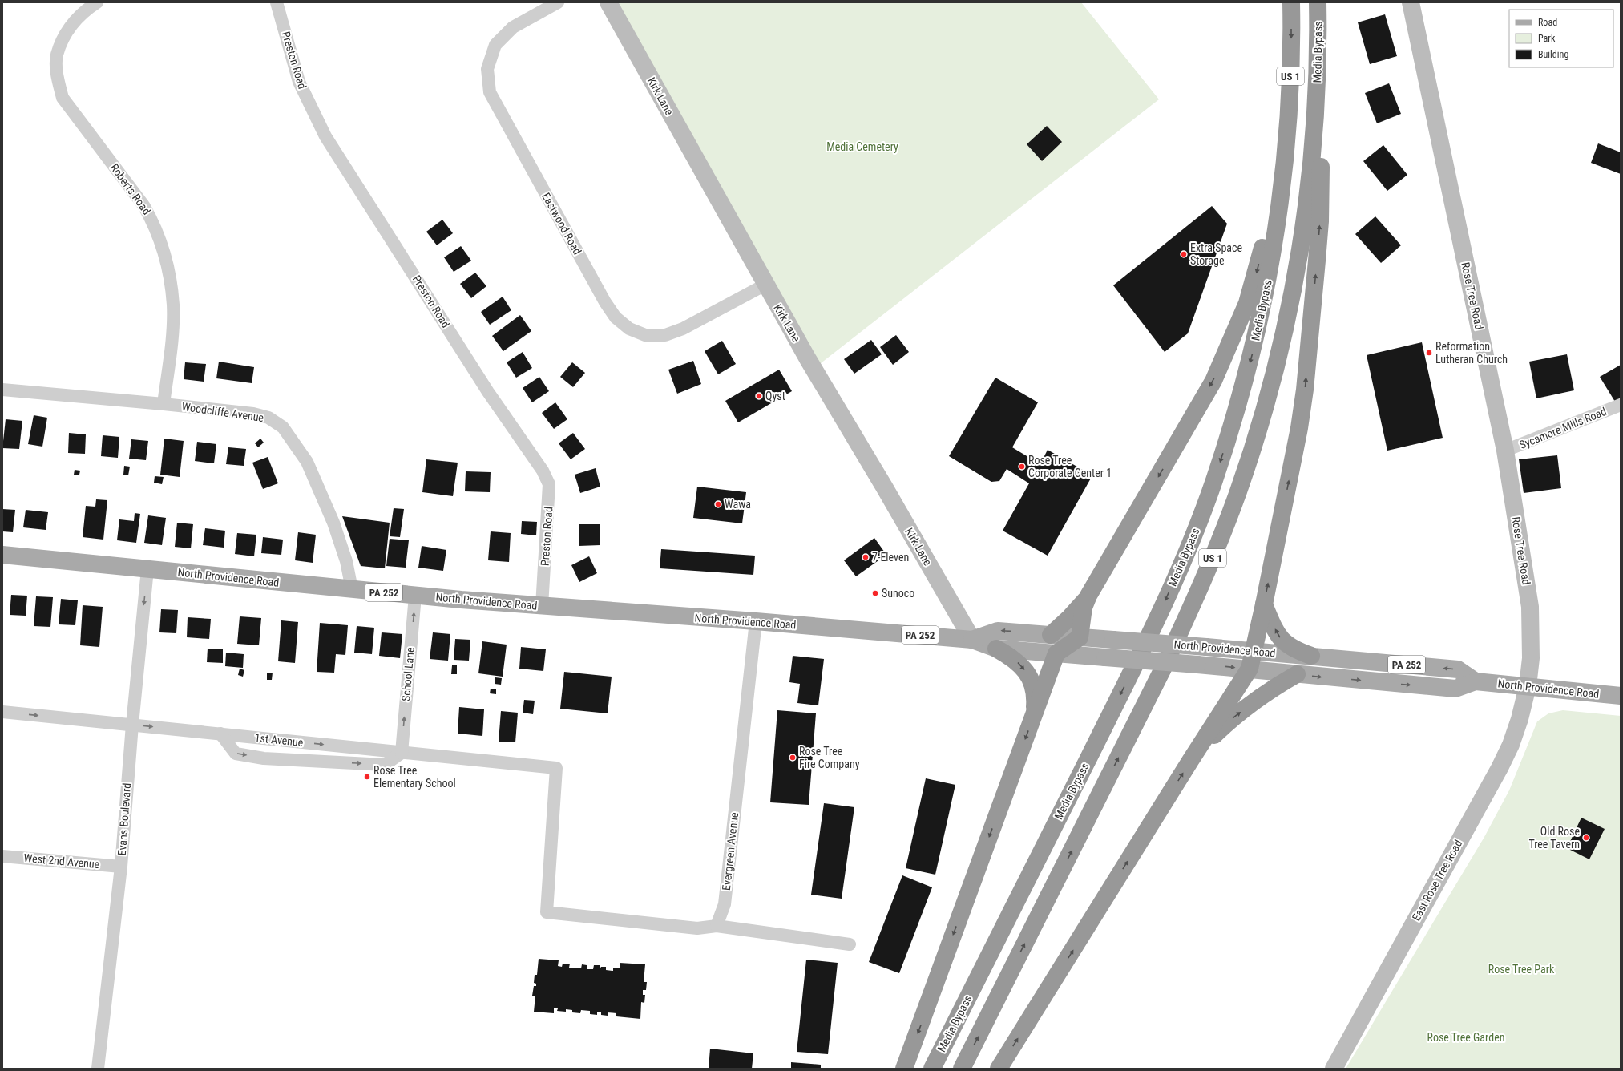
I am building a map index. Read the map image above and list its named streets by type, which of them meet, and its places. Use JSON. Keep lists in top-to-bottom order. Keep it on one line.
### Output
{"streets":{"highway":["Media Bypass","US 1"],"main road":["North Providence Road","PA 252"],"street":["Preston Road","Kirk Lane","Roberts Road","Eastwood Road","Rose Tree Road","Woodcliffe Avenue","Sycamore Mills Road","School Lane","1st Avenue","Evans Boulevard","Evergreen Avenue","West 2nd Avenue","East Rose Tree Road"]},"crossings":[["Preston Road","North Providence Road"],["Kirk Lane","Eastwood Road"],["Kirk Lane","North Providence Road"],["Roberts Road","Woodcliffe Avenue"],["Rose Tree Road","Sycamore Mills Road"],["Rose Tree Road","North Providence Road"],["Rose Tree Road","East Rose Tree Road"],["Woodcliffe Avenue","North Providence Road"],["North Providence Road","School Lane"],["North Providence Road","Evans Boulevard"],["North Providence Road","Evergreen Avenue"],["North Providence Road","East Rose Tree Road"],["School Lane","1st Avenue"],["1st Avenue","Evans Boulevard"],["1st Avenue","Evergreen Avenue"],["Evans Boulevard","West 2nd Avenue"]],"one_way":["School Lane"],"parks":["Media Cemetery","Rose Tree Park","Rose Tree Garden"],"places":["Extra Space Storage","Reformation Lutheran Church","Qyst","Rose Tree Corporate Center 1","Wawa","7-Eleven","Sunoco","Rose Tree Fire Company","Rose Tree Elementary School","Old Rose Tree Tavern"],"legend":["Road","Park","Building"]}
